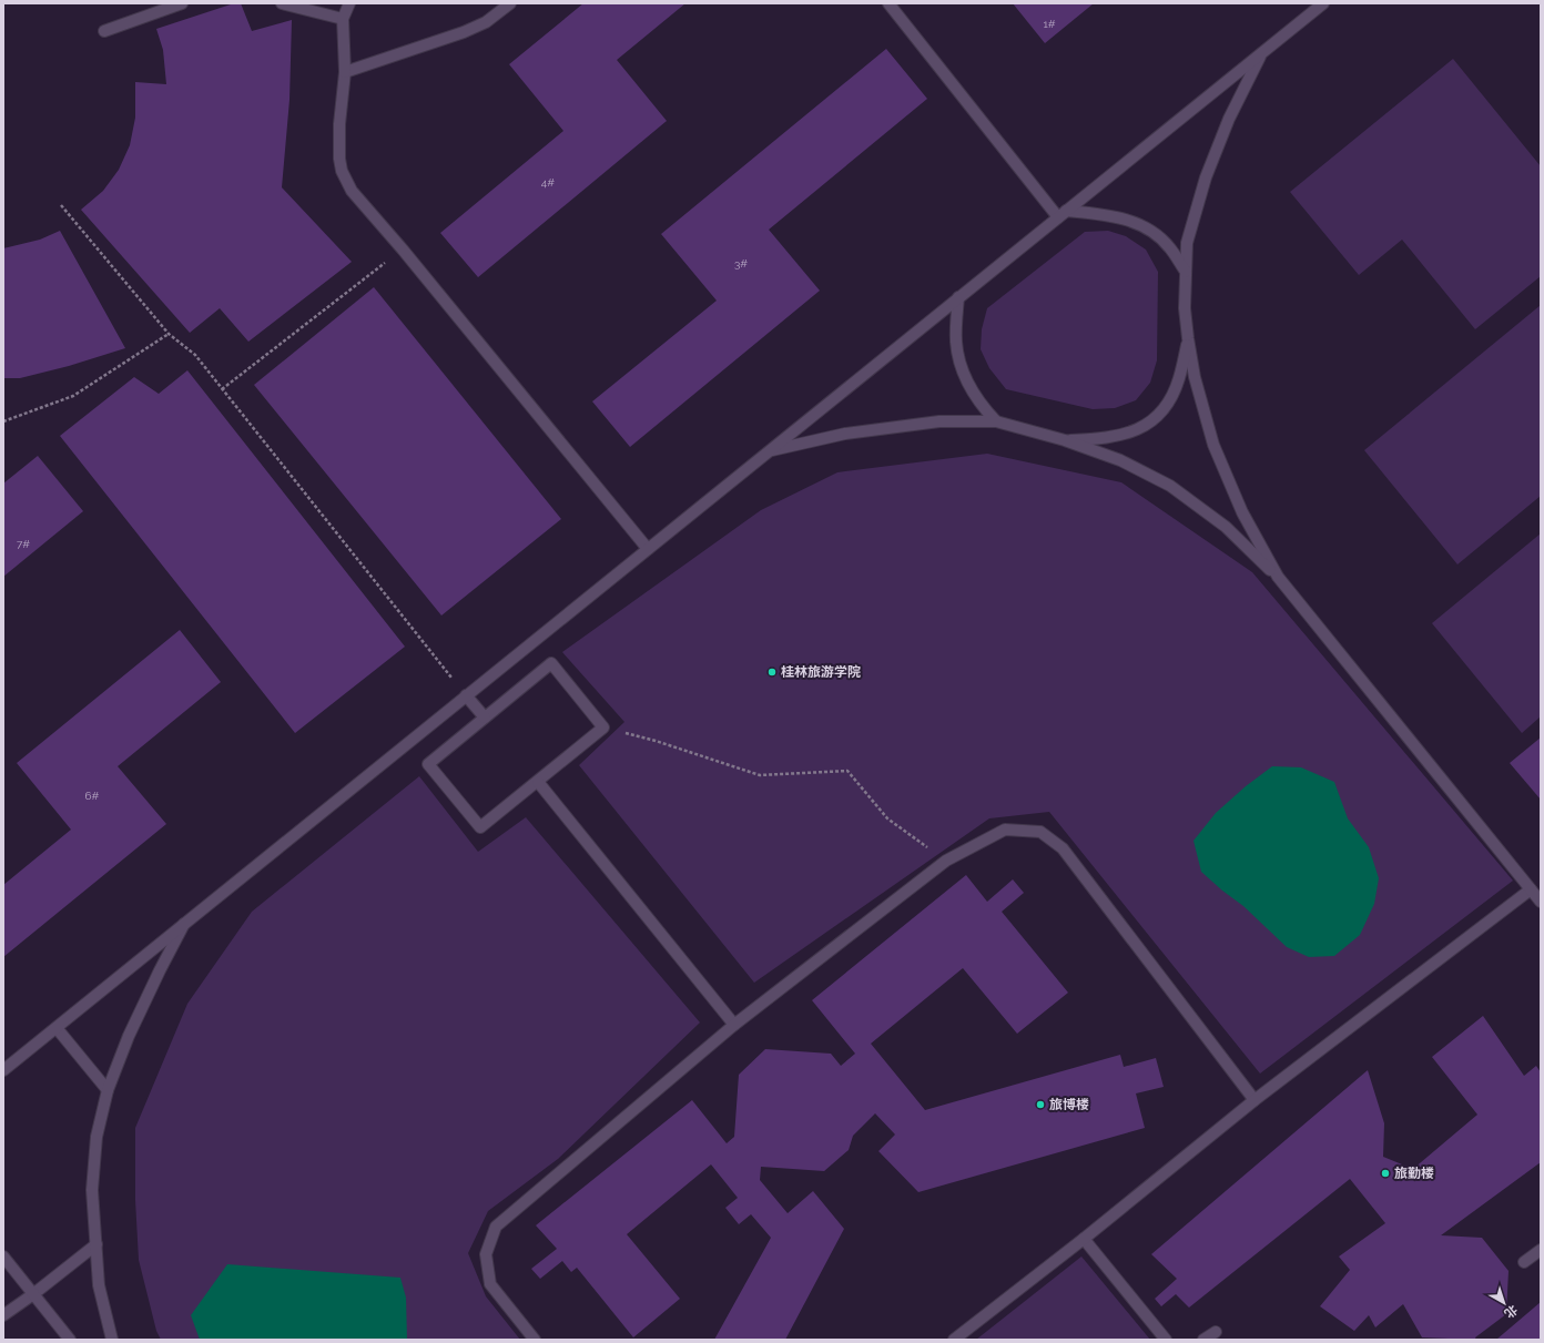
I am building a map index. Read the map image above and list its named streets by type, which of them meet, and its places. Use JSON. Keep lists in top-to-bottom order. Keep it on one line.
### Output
{"places":["桂林旅游学院","旅博楼","旅勤楼"],"house_numbers":["1#","4#","3#","7#","6#"],"north":"bottom right"}
